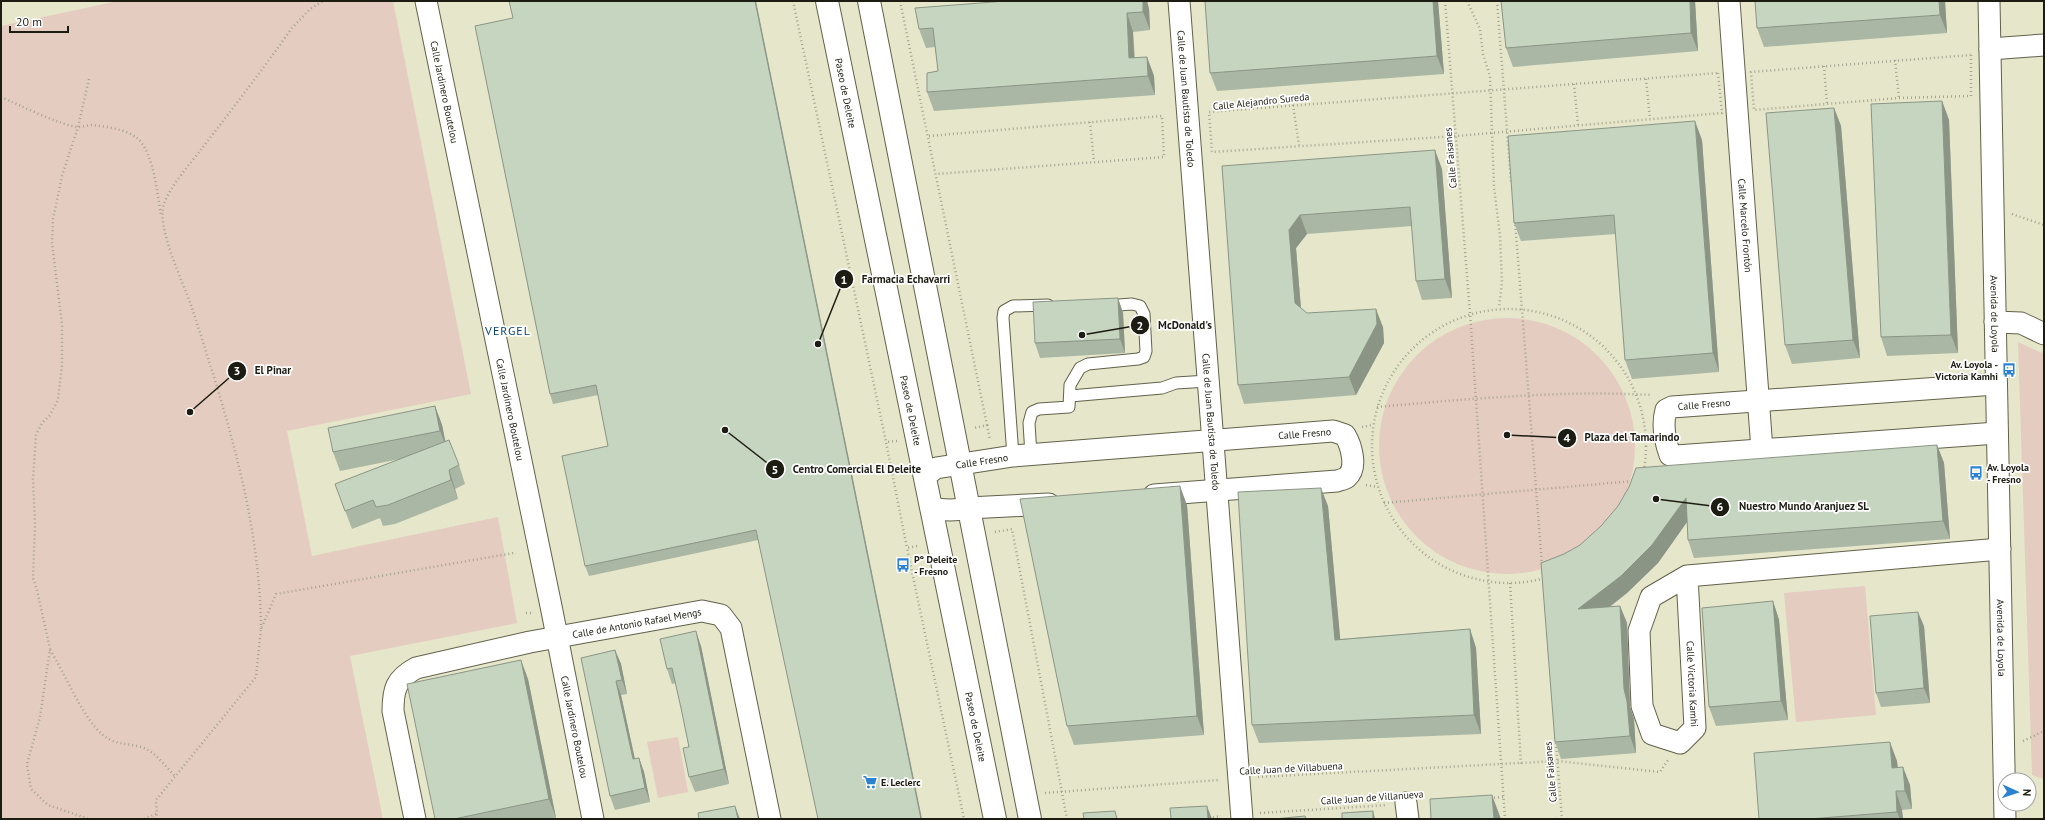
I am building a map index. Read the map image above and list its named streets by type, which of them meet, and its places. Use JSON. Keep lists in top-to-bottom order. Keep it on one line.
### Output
{"streets":{"main road":["Paseo de Deleite"],"street":["Calle Jardinero Boutelou","Calle de Juan Bautista de Toledo","Calle Marcelo Frontón","Avenida de Loyola","Calle Fresno","Calle de Antonio Rafael Mengs","Calle Victoria Kamhi"],"path":["Calle Alejandro Sureda","Calle Faisanes","Calle Juan de Villabuena","Calle Juan de Villanueva"]},"crossings":[["Calle Jardinero Boutelou","Calle de Antonio Rafael Mengs"],["Paseo de Deleite","Calle Fresno"],["Calle de Juan Bautista de Toledo","Calle Fresno"],["Calle de Juan Bautista de Toledo","Calle Juan de Villabuena"],["Calle de Juan Bautista de Toledo","Calle Juan de Villanueva"],["Calle Alejandro Sureda","Calle Faisanes"],["Calle Faisanes","Calle Juan de Villabuena"],["Calle Marcelo Frontón","Calle Fresno"],["Avenida de Loyola","Calle Fresno"],["Calle Victoria Kamhi","Calle Juan de Villabuena"]],"districts":["VERGEL"],"places":{"other":["McDonald's","Farmacia Echavarri","El Pinar","Centro Comercial El Deleite","Plaza del Tamarindo","Nuestro Mundo Aranjuez SL"],"bus stop":["Av. Loyola - Victoria Kamhi","Av. Loyola - Fresno","Pº Deleite - Fresno"],"supermarket":["E. Leclerc"]},"scale_bar":"20 m","north":"right"}
